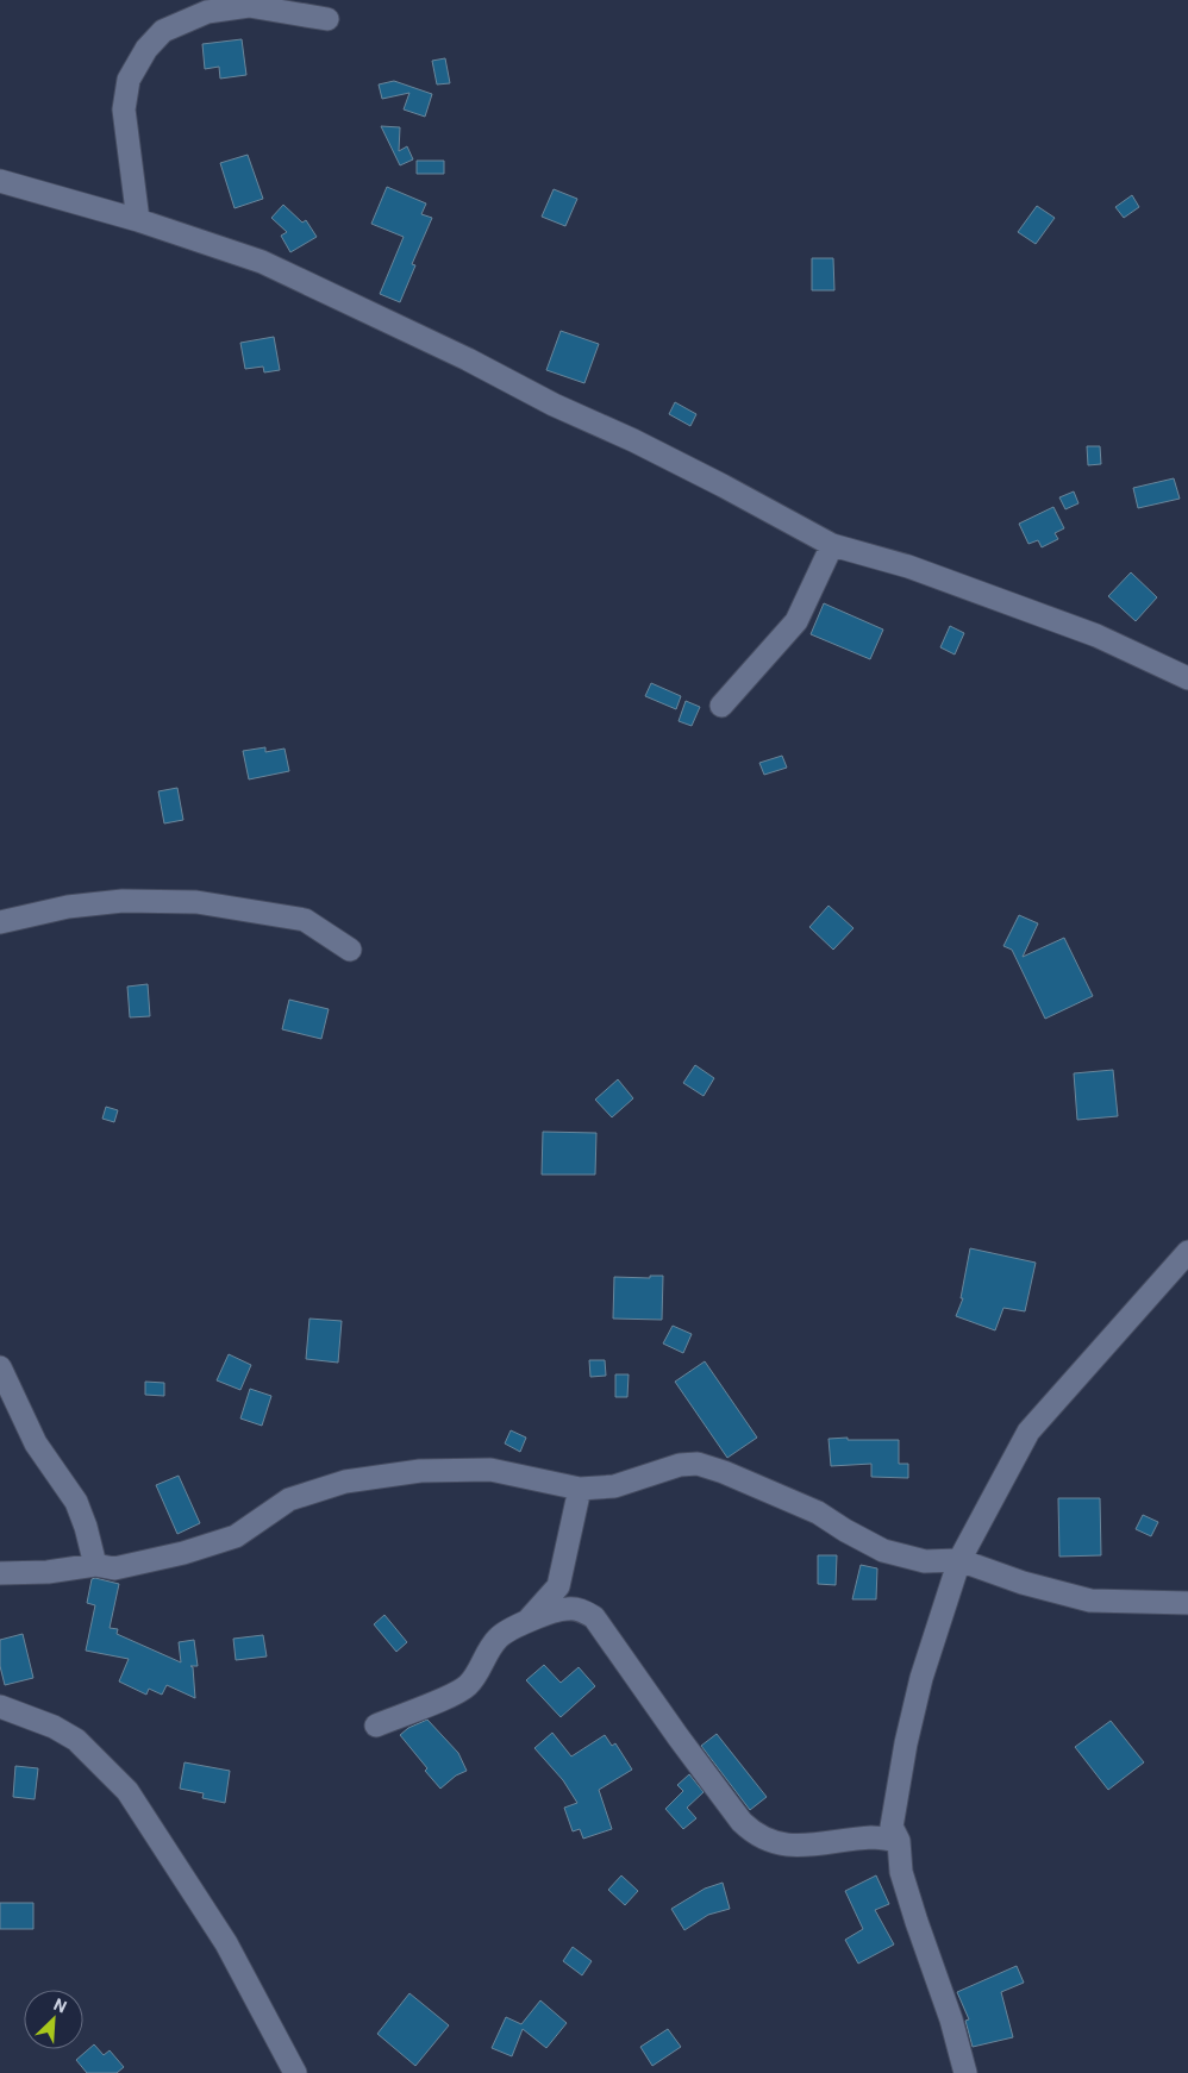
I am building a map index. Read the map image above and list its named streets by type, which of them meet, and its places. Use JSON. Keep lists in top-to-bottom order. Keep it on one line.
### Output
{"north":"top right"}
